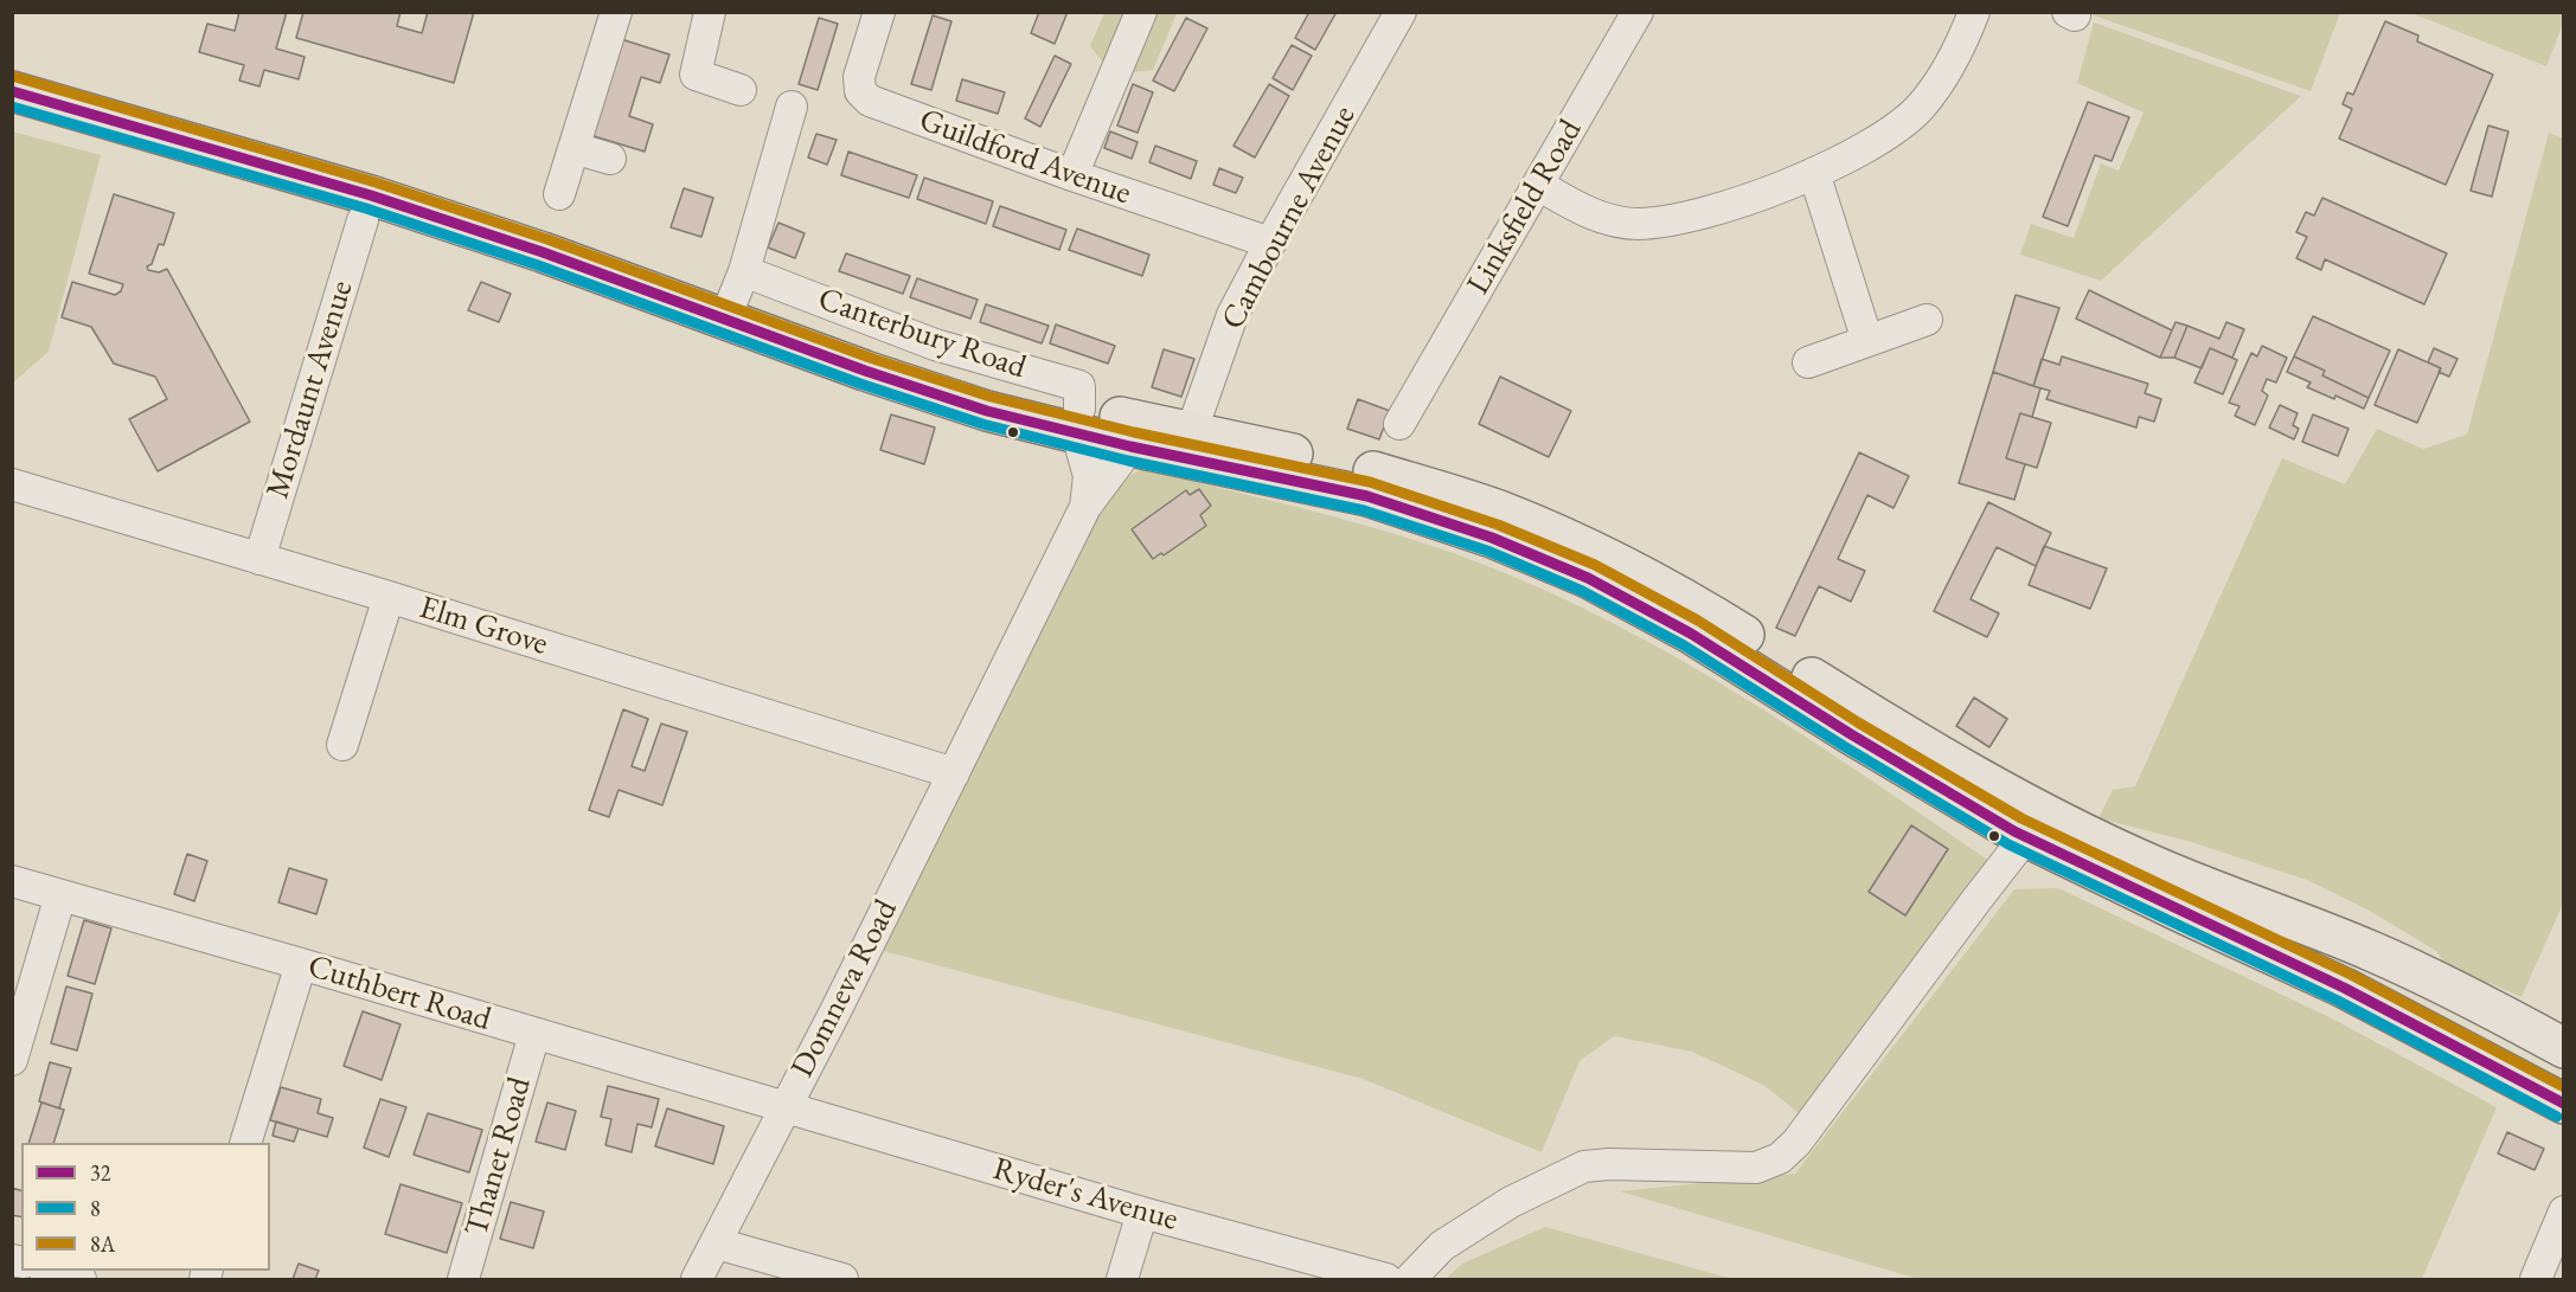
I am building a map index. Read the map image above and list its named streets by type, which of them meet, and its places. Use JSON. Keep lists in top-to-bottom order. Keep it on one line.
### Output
{"streets":{"highway":["Canterbury Road"],"street":["Guildford Avenue","Linksfield Road","Cambourne Avenue","Mordaunt Avenue","Elm Grove","Domneva Road","Cuthbert Road","Thanet Road","Ryder's Avenue"]},"crossings":[["Guildford Avenue","Cambourne Avenue"],["Cambourne Avenue","Canterbury Road"],["Canterbury Road","Domneva Road"],["Mordaunt Avenue","Elm Grove"],["Elm Grove","Domneva Road"],["Domneva Road","Cuthbert Road"],["Domneva Road","Ryder's Avenue"],["Cuthbert Road","Thanet Road"],["Cuthbert Road","Ryder's Avenue"]],"lines":["transit line 8A","transit line 32","transit line 8"],"legend":["32","8","8A"]}
